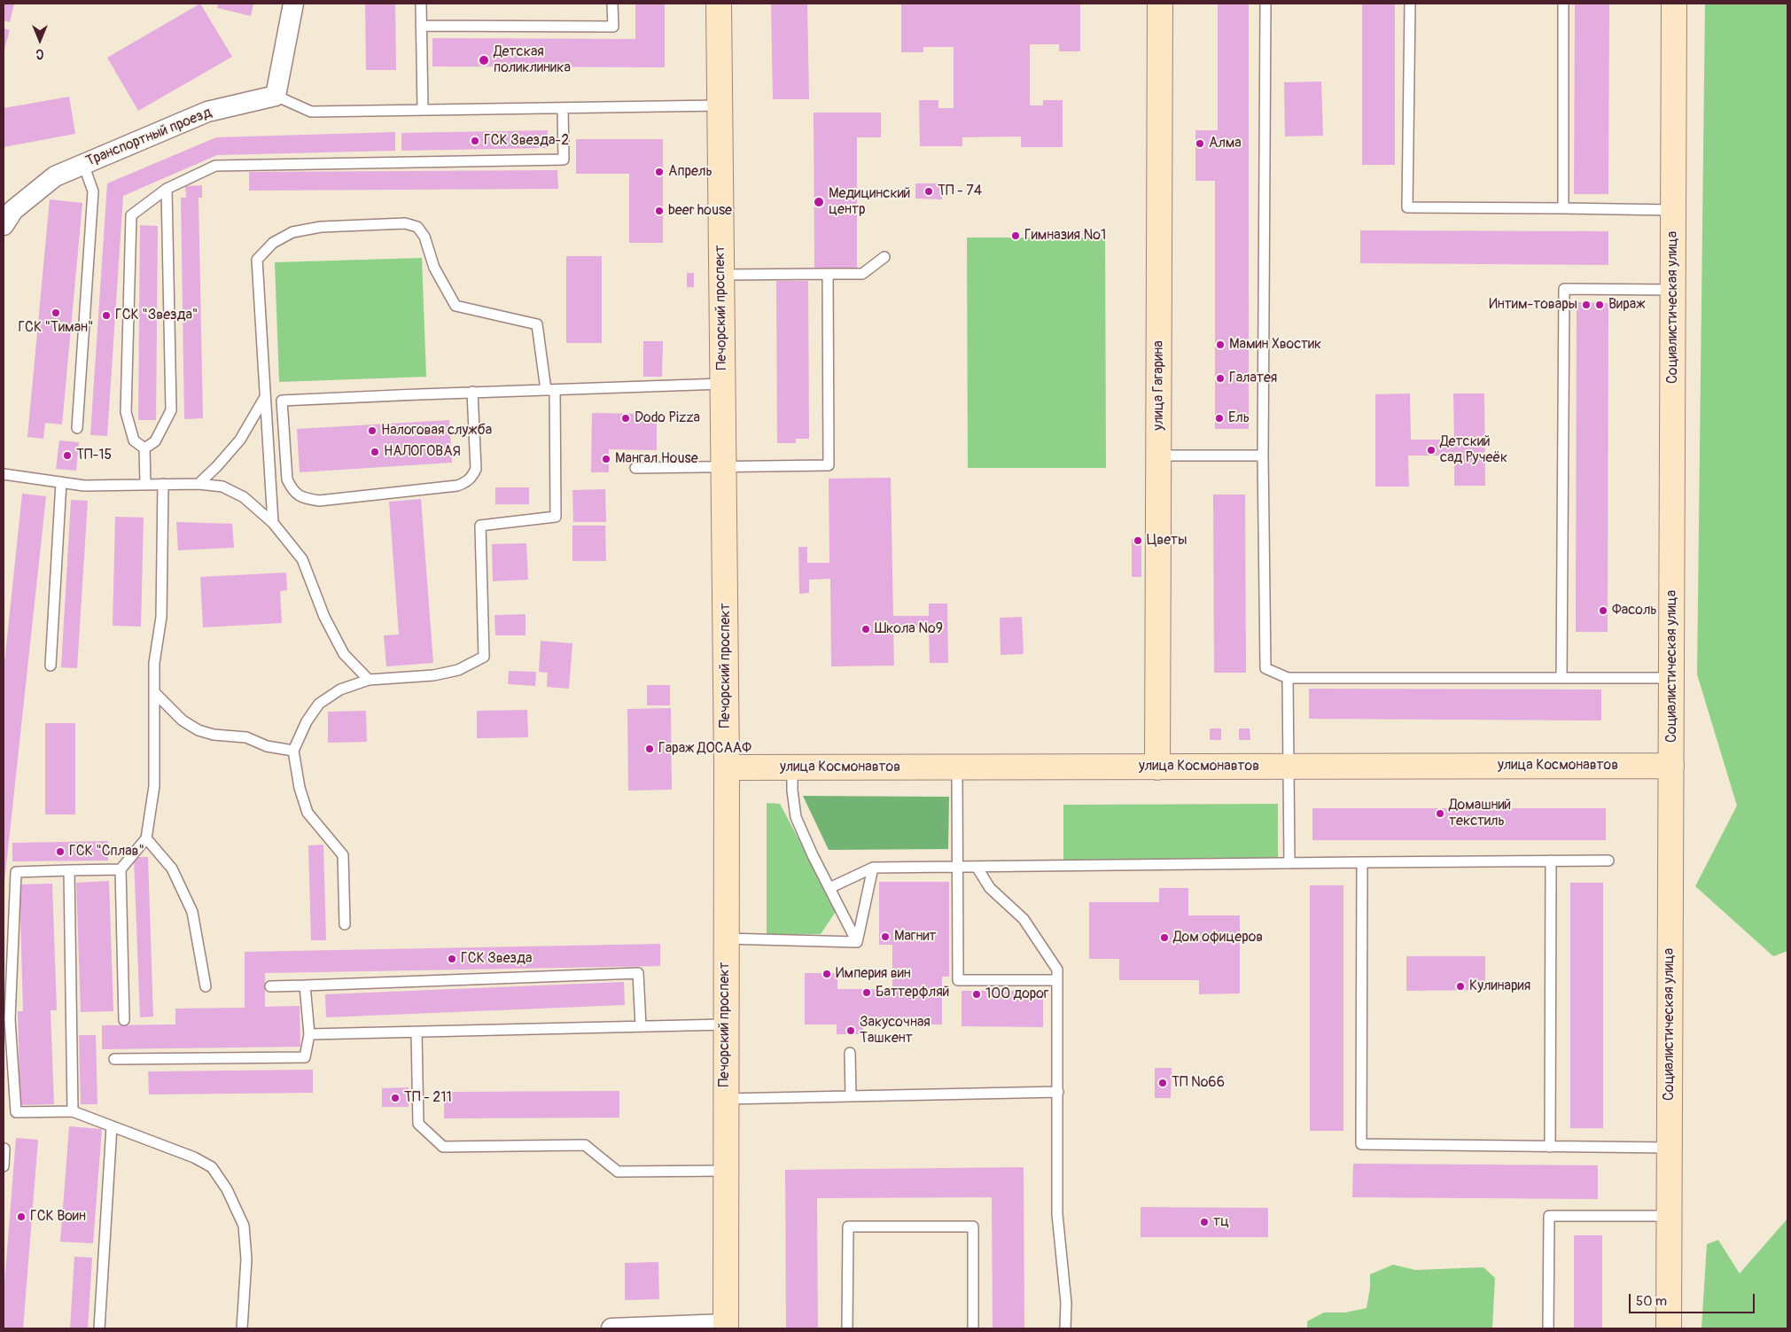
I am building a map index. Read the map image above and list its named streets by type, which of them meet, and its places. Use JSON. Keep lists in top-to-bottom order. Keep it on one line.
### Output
{"streets":{"main road":["Печорский проспект","Социалистическая улица","улица Гагарина","улица Космонавтов"],"street":["Транспортный проезд"]},"crossings":[["Печорский проспект","улица Космонавтов"],["Социалистическая улица","улица Космонавтов"],["улица Гагарина","улица Космонавтов"]],"places":["Детская поликлиника","ГСК Звезда-2","Алма","Апрель","ТП - 74","Медицинский центр","beer house","Гимназия №1","Интим-товары","Вираж","ГСК \"Тиман\"","ГСК \"Звезда\"","Мамин Хвостик","Галатея","Dodo Pizza","Ель","Налоговая служба","Детский сад Ручеёк","НАЛОГОВАЯ","ТП-15","Мангал House","Цветы","Фасоль","Школа №9","Гараж ДОСААФ","Домашний текстиль","ГСК \"Сплав\"","Магнит","Дом офицеров","ГСК Звезда","Империя вин","Кулинария","Баттерфляй","100 дорог","Закусочная Ташкент","ТП №66","ТП - 211","ГСК Воин","тц"],"scale_bar":"50 m","north":"bottom"}
